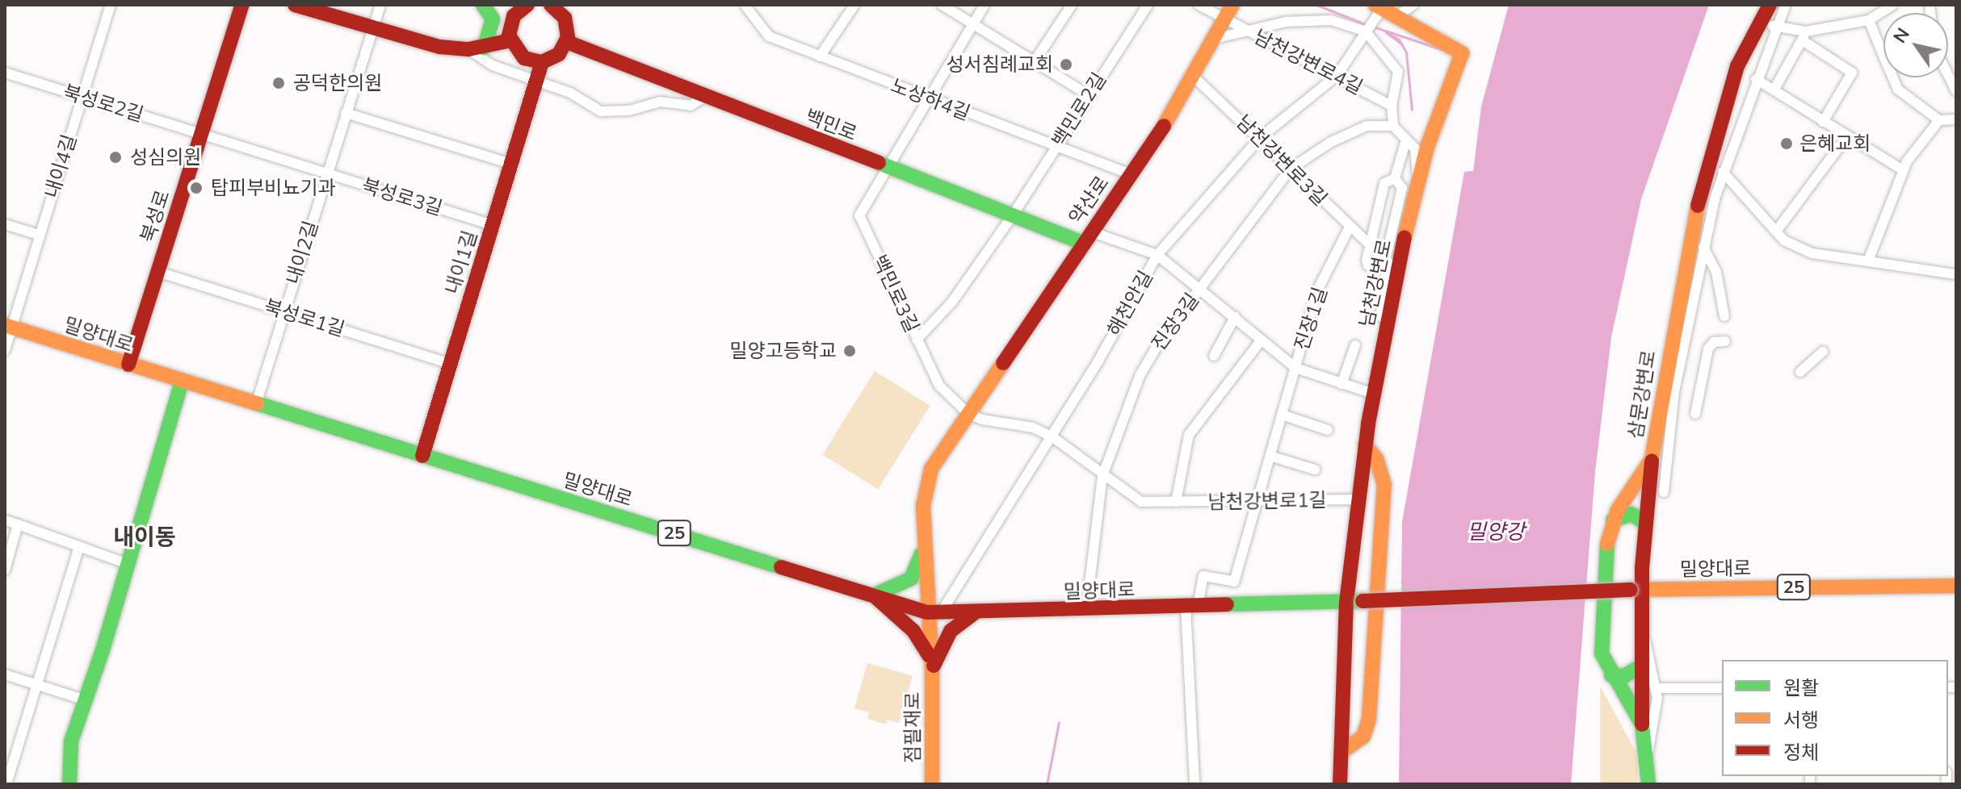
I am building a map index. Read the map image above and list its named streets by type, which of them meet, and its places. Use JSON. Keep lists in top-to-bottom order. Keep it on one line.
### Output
{"streets":{"street":["남천강변로4길","노상하4길","북성로2길","백민로2길","백민로","남천강변로3길","내이4길","북성로3길","약산로","북성로","내이2길","내이1길","남천강변로","백민로3길","해천안길","북성로1길","진장1길","진장3길","밀양대로","삼문강변로","남천강변로1길","25","점필재로"]},"crossings":[["남천강변로4길","약산로"],["남천강변로4길","해천안길"],["노상하4길","백민로2길"],["노상하4길","약산로"],["북성로2길","내이4길"],["북성로2길","북성로3길"],["북성로2길","북성로"],["백민로2길","백민로"],["백민로2길","백민로3길"],["백민로","약산로"],["백민로","백민로3길"],["남천강변로3길","약산로"],["남천강변로3길","남천강변로"],["남천강변로3길","해천안길"],["남천강변로3길","진장1길"],["남천강변로3길","진장3길"],["내이4길","밀양대로"],["북성로3길","북성로"],["북성로3길","내이2길"],["북성로3길","내이1길"],["약산로","백민로3길"],["약산로","해천안길"],["약산로","밀양대로"],["약산로","점필재로"],["북성로","북성로1길"],["북성로","밀양대로"],["내이2길","북성로1길"],["내이2길","밀양대로"],["내이1길","북성로1길"],["내이1길","밀양대로"],["남천강변로","해천안길"],["남천강변로","밀양대로"],["남천강변로","남천강변로1길"],["해천안길","밀양대로"],["해천안길","남천강변로1길"],["해천안길","점필재로"],["진장1길","밀양대로"],["진장1길","남천강변로1길"],["진장3길","밀양대로"],["진장3길","남천강변로1길"],["밀양대로","점필재로"]],"districts":["내이동"],"water":["밀양강"],"places":["성서침례교회","공덕한의원","은혜교회","성심의원","탑피부비뇨기과","밀양고등학교"],"legend":["원활","서행","정체"],"north":"top left"}
